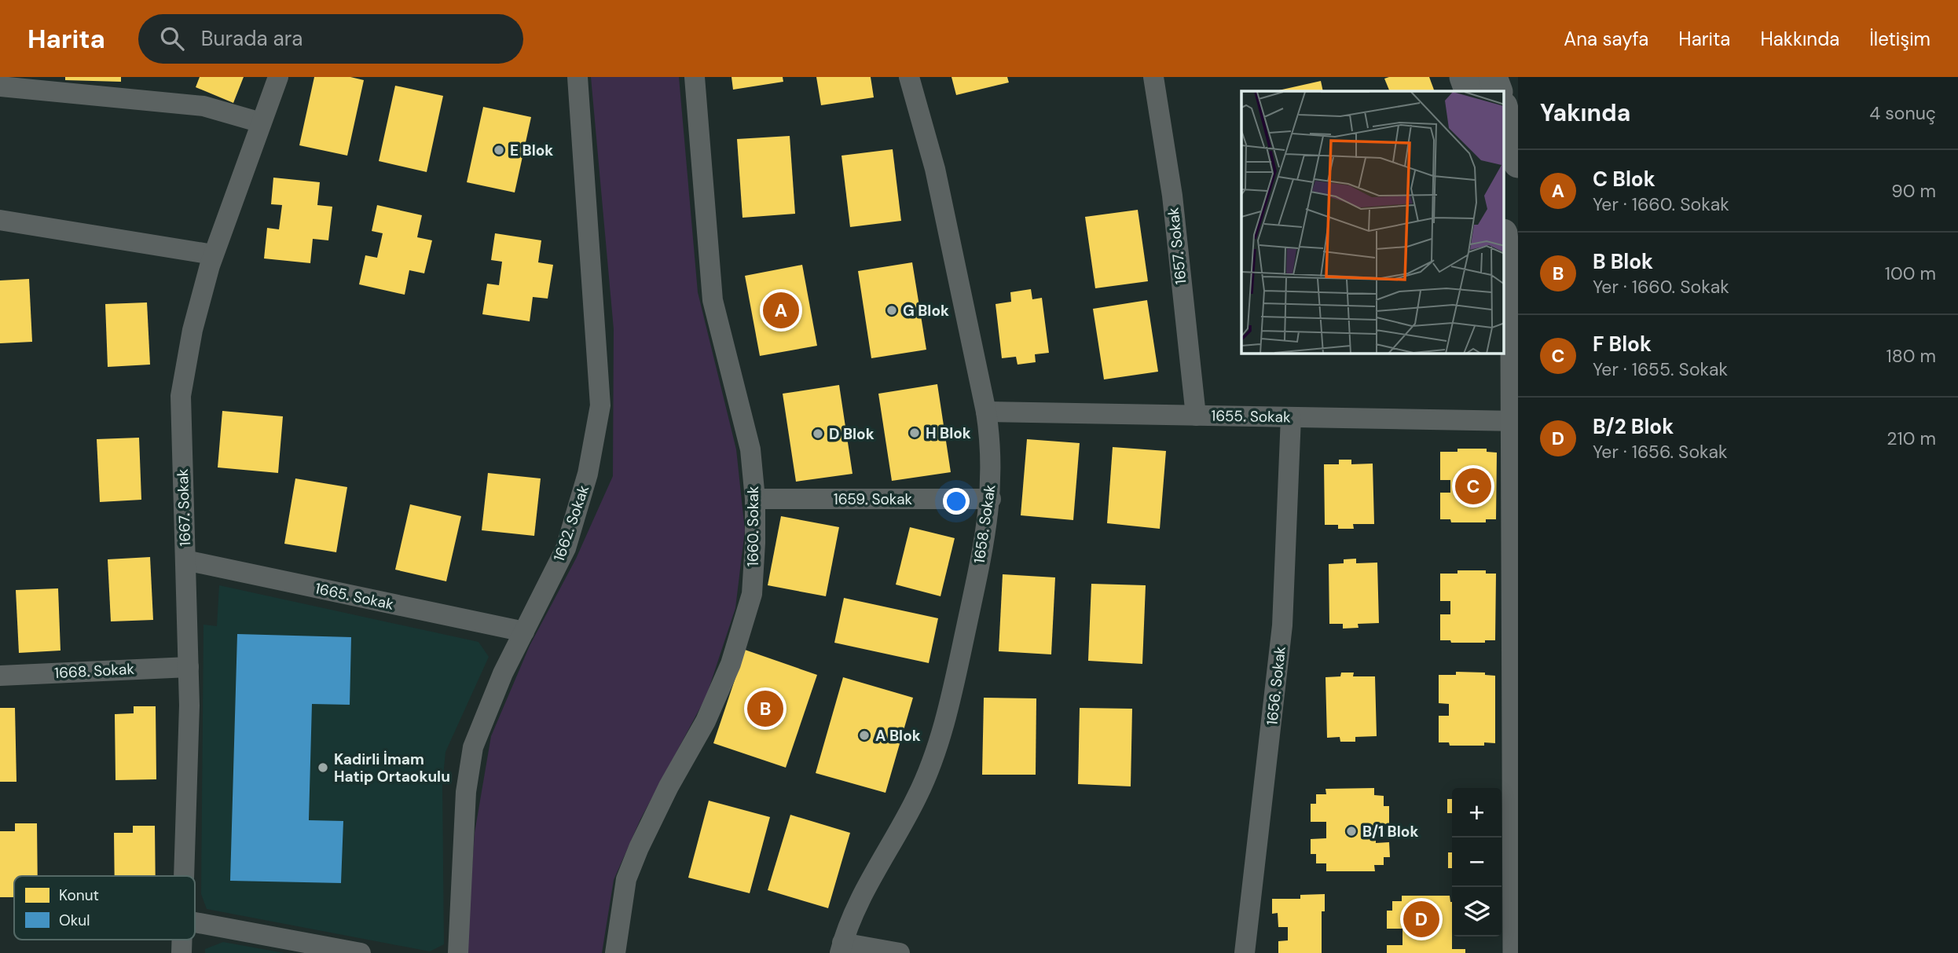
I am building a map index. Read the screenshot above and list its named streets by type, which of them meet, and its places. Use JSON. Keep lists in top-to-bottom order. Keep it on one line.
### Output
{"streets":{"street":["1657. Sokak","1655. Sokak","1659. Sokak","1667. Sokak","1662. Sokak","1658. Sokak","1660. Sokak","1665. Sokak","1668. Sokak","1656. Sokak"]},"crossings":[["1657. Sokak","1655. Sokak"],["1655. Sokak","1658. Sokak"],["1655. Sokak","1656. Sokak"],["1659. Sokak","1658. Sokak"],["1659. Sokak","1660. Sokak"],["1667. Sokak","1665. Sokak"],["1667. Sokak","1668. Sokak"],["1662. Sokak","1665. Sokak"]],"places":["E Blok","G Blok","H Blok","D Blok","A Blok","Kadirli İmam Hatip Ortaokulu","B/1 Blok"],"legend":["Konut","Okul"],"page":{"header":"Harita","search":"Burada ara","nav":["Ana sayfa","Harita","Hakkında","İletişim"],"heading":["Yakında","4 sonuç"],"list":[{"mark":"A","name":"C Blok","note":"Yer · 1660. Sokak","value":"90 m"},{"mark":"B","name":"B Blok","note":"Yer · 1660. Sokak","value":"100 m"},{"mark":"C","name":"F Blok","note":"Yer · 1655. Sokak","value":"180 m"},{"mark":"D","name":"B/2 Blok","note":"Yer · 1656. Sokak","value":"210 m"}],"pins":["A","C","B","D"],"map_buttons":["+","−"]}}
